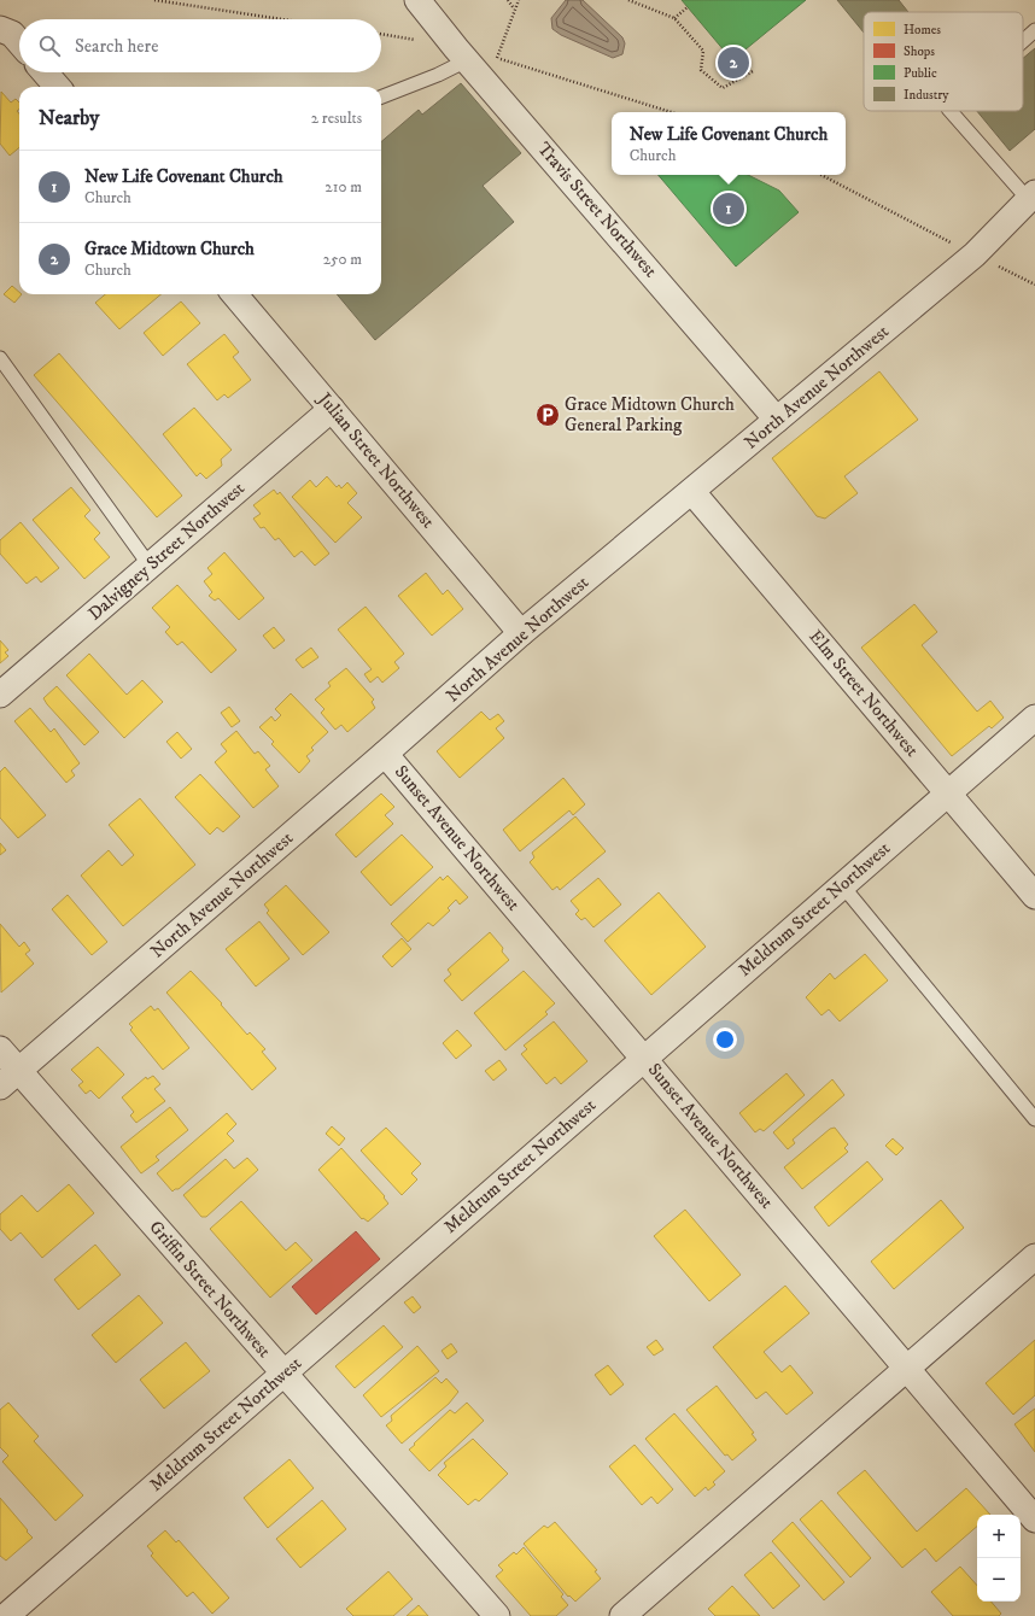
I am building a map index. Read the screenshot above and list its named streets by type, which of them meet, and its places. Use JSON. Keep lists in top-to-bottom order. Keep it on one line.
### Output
{"streets":{"street":["Travis Street Northwest","North Avenue Northwest","Julian Street Northwest","Dalvigney Street Northwest","Elm Street Northwest","Sunset Avenue Northwest","Meldrum Street Northwest","Griffin Street Northwest"]},"crossings":[["Travis Street Northwest","North Avenue Northwest"],["North Avenue Northwest","Julian Street Northwest"],["North Avenue Northwest","Elm Street Northwest"],["North Avenue Northwest","Sunset Avenue Northwest"],["North Avenue Northwest","Griffin Street Northwest"],["Julian Street Northwest","Dalvigney Street Northwest"],["Elm Street Northwest","Meldrum Street Northwest"],["Sunset Avenue Northwest","Meldrum Street Northwest"],["Meldrum Street Northwest","Griffin Street Northwest"]],"places":{"parking":["Grace Midtown Church General Parking"]},"legend":["Homes","Shops","Public","Industry"],"page":{"search":"Search here","pins":["2","1"],"heading":["Nearby","2 results"],"popup":["New Life Covenant Church","Church"],"list":[{"mark":"1","name":"New Life Covenant Church","note":"Church","value":"210 m"},{"mark":"2","name":"Grace Midtown Church","note":"Church","value":"250 m"}],"map_buttons":["+","−"]}}
